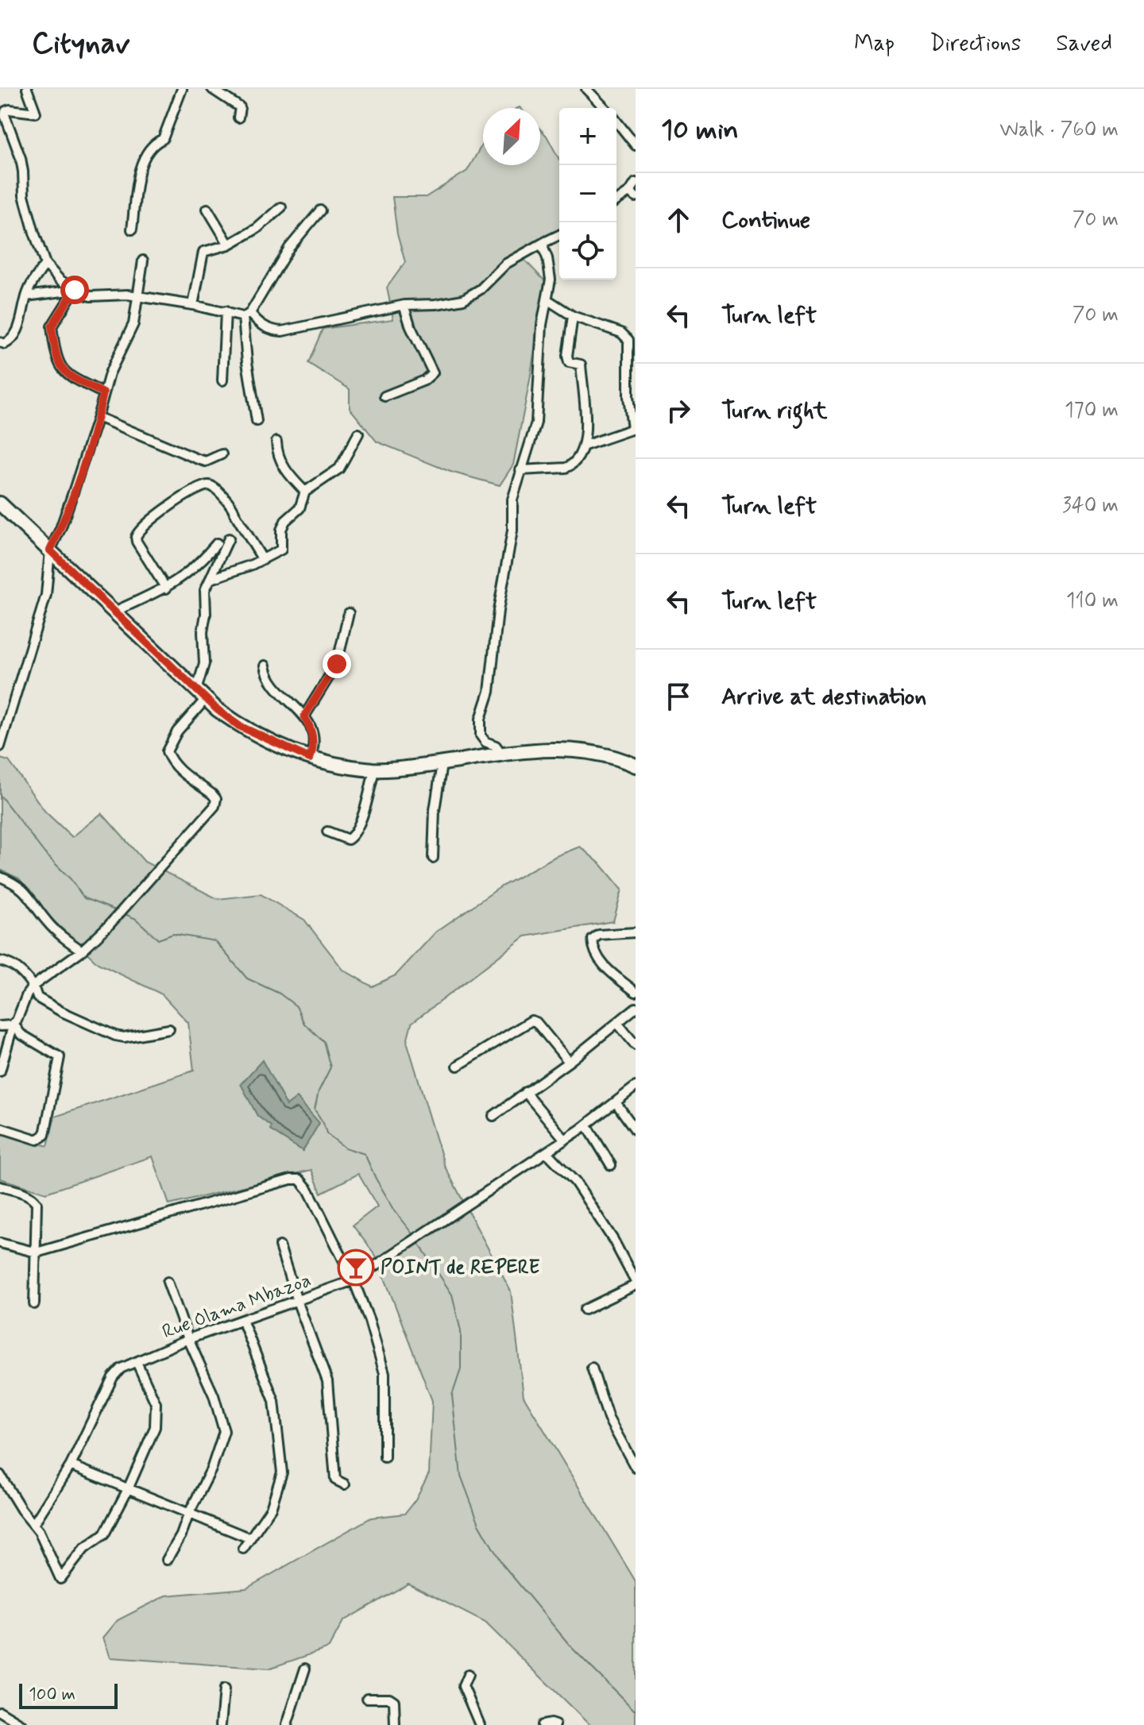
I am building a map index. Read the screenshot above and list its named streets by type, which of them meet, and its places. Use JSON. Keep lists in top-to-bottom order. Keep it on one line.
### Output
{"streets":{"street":["Rue Olama Mbazoa"]},"places":{"bar":["POINT de REPERE"]},"scale_bar":"100 m","north":"top right","page":{"header":"Citynav","nav":["Map","Directions","Saved"],"heading":["10 min","Walk · 760 m"],"map_buttons":["+","−"],"list":[["Continue","70 m"],["Turn left","70 m"],["Turn right","170 m"],["Turn left","340 m"],["Turn left","110 m"],"Arrive at destination"],"scale":"100 m"}}
